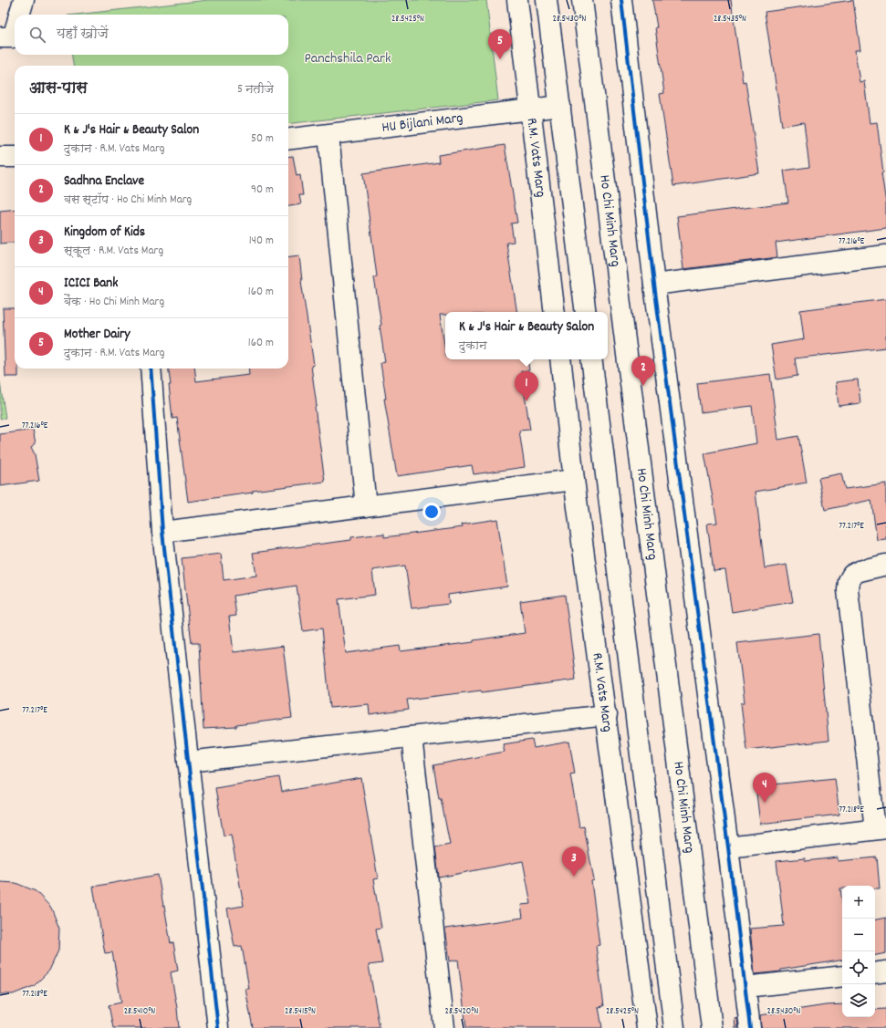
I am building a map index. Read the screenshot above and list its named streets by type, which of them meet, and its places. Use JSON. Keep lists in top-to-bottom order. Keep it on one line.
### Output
{"streets":{"street":["HU Bijlani Marg","R.M. Vats Marg","Ho Chi Minh Marg"]},"crossings":[["HU Bijlani Marg","R.M. Vats Marg"]],"parks":["Panchshila Park"],"page":{"search":"यहाँ खोजें","pins":["5","2","1","4","3"],"heading":["आस-पास","5 नतीजे"],"list":[{"mark":"1","name":"K & J's Hair & Beauty Salon","note":"दुकान · R.M. Vats Marg","value":"50 m"},{"mark":"2","name":"Sadhna Enclave","note":"बस स्टॉप · Ho Chi Minh Marg","value":"90 m"},{"mark":"3","name":"Kingdom of Kids","note":"स्कूल · R.M. Vats Marg","value":"140 m"},{"mark":"4","name":"ICICI Bank","note":"बैंक · Ho Chi Minh Marg","value":"160 m"},{"mark":"5","name":"Mother Dairy","note":"दुकान · R.M. Vats Marg","value":"160 m"}],"popup":["K & J's Hair & Beauty Salon","दुकान"],"map_buttons":["+","−"]},"coordinates":["28.5425°N","28.5430°N","28.5435°N","77.216°E","77.217°E","77.218°E","28.5410°N","28.5415°N","28.5420°N"]}
